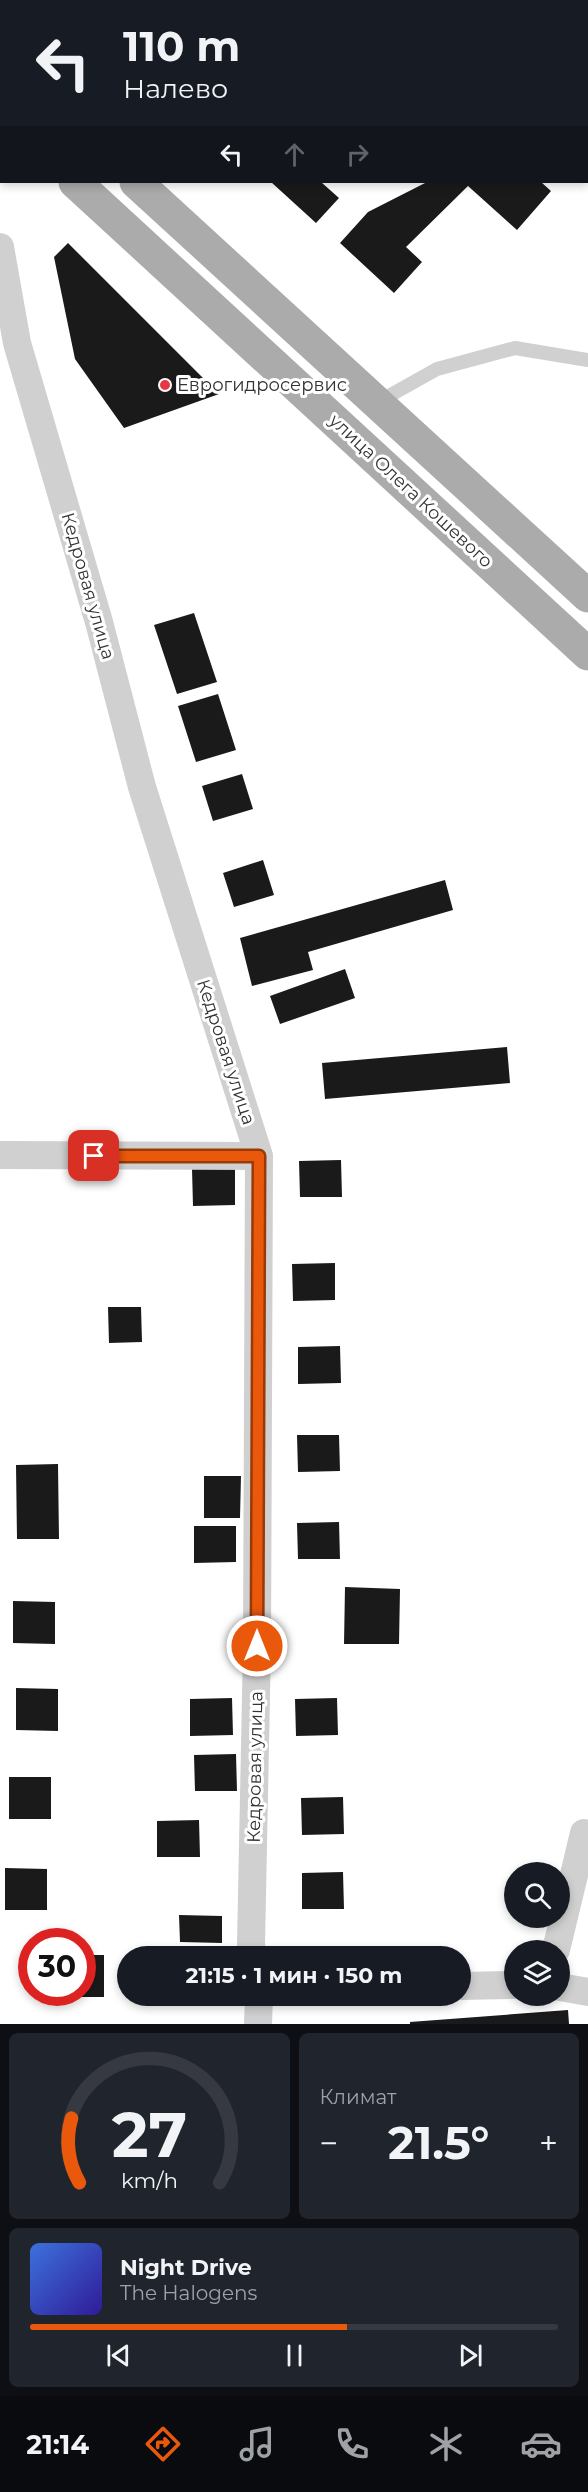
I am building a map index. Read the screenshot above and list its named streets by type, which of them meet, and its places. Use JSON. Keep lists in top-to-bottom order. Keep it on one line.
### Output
{"streets":{"main road":["улица Олега Кошевого"],"street":["Кедровая улица"]},"places":["Еврогидросервис"],"page":{"turn":["110 m","Налево"],"limit":"30","trip":"21:15 · 1 мин · 150 m","tile":"Климат","heat":["−","21.5°","+"],"song":["Night Drive","The Halogens"],"tabs":"21:14","gauge":["27","km/h"]}}
